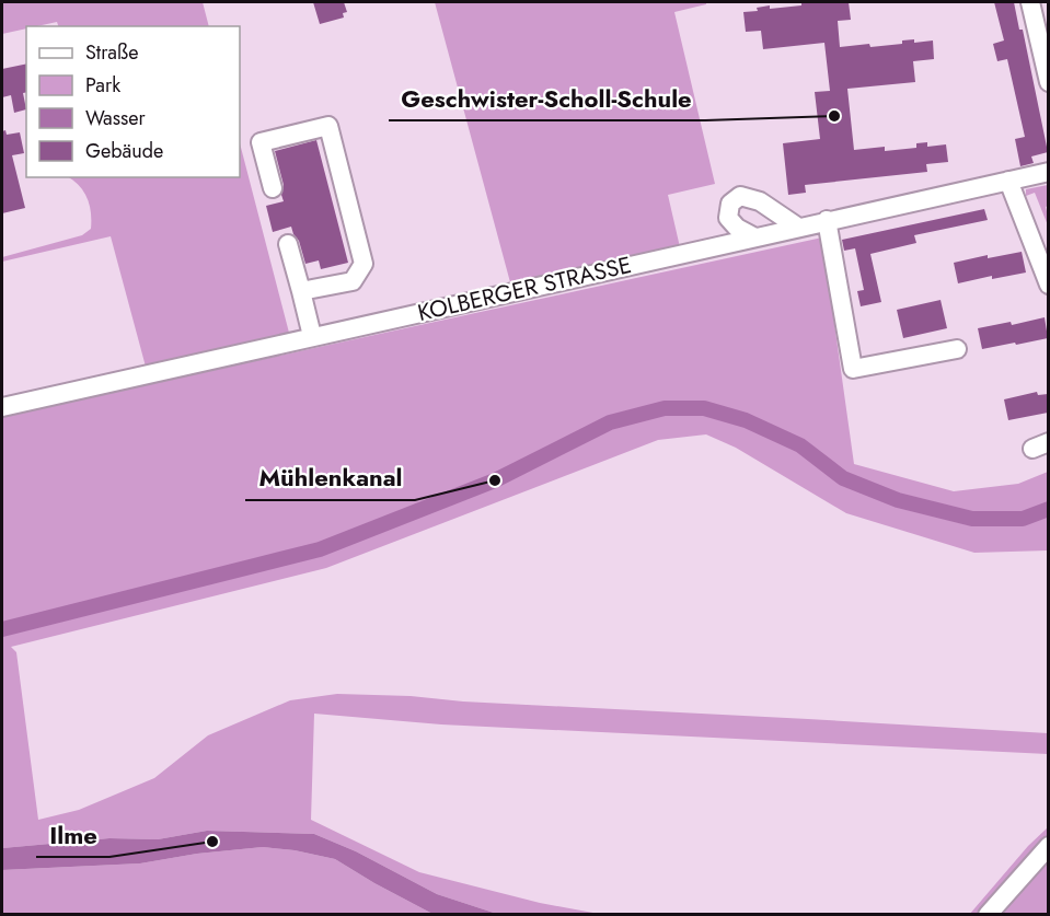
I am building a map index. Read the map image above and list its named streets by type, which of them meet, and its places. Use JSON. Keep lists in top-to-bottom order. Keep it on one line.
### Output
{"streets":{"street":["KOLBERGER STRASSE"]},"places":["Geschwister-Scholl-Schule","Mühlenkanal","Ilme"],"legend":["Straße","Park","Wasser","Gebäude"]}
